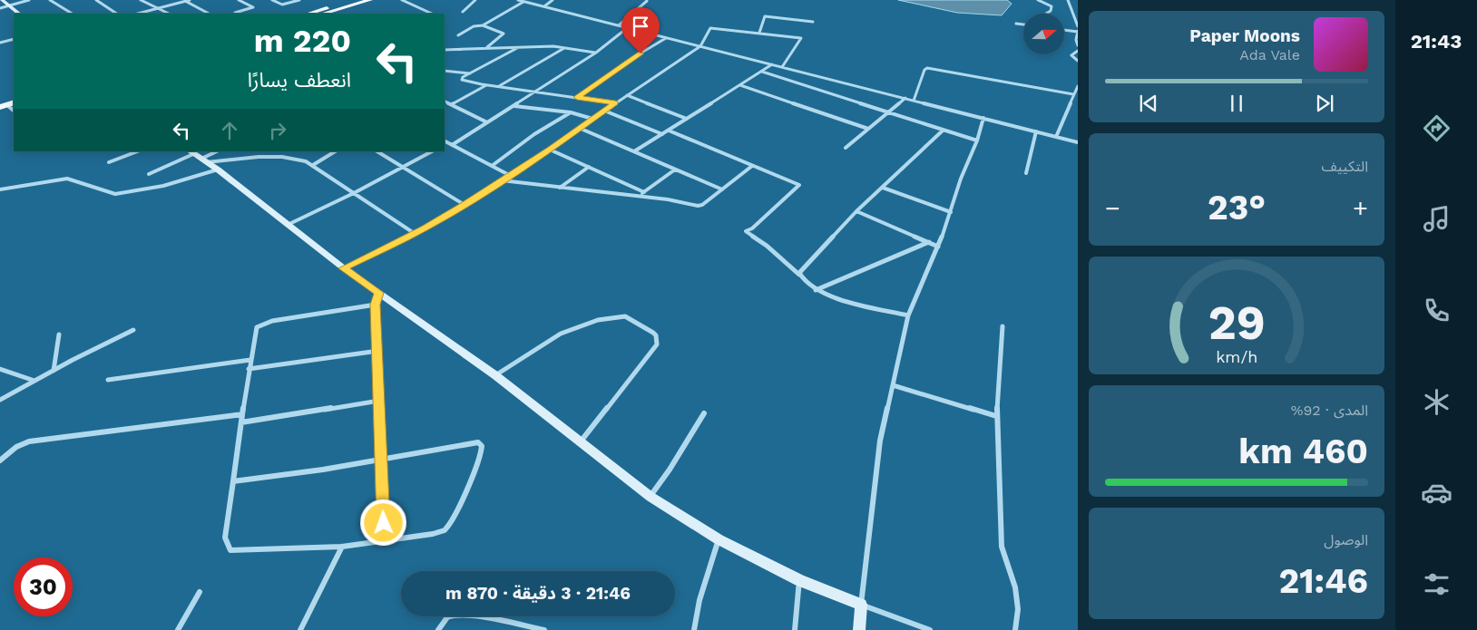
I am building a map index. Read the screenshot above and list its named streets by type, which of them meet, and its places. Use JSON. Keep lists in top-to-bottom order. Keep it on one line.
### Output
{"north":"right","page":{"tabs":"21:43","turn":["220 m","انعطف يسارًا"],"song":["Paper Moons","Ada Vale"],"tile":["التكييف",["المدى · 92%","460 km"],["الوصول","21:46"]],"heat":["−","23°","+"],"limit":"30","trip":"21:46 · 3 دقيقة · 870 m","gauge":["29","km/h"]}}
